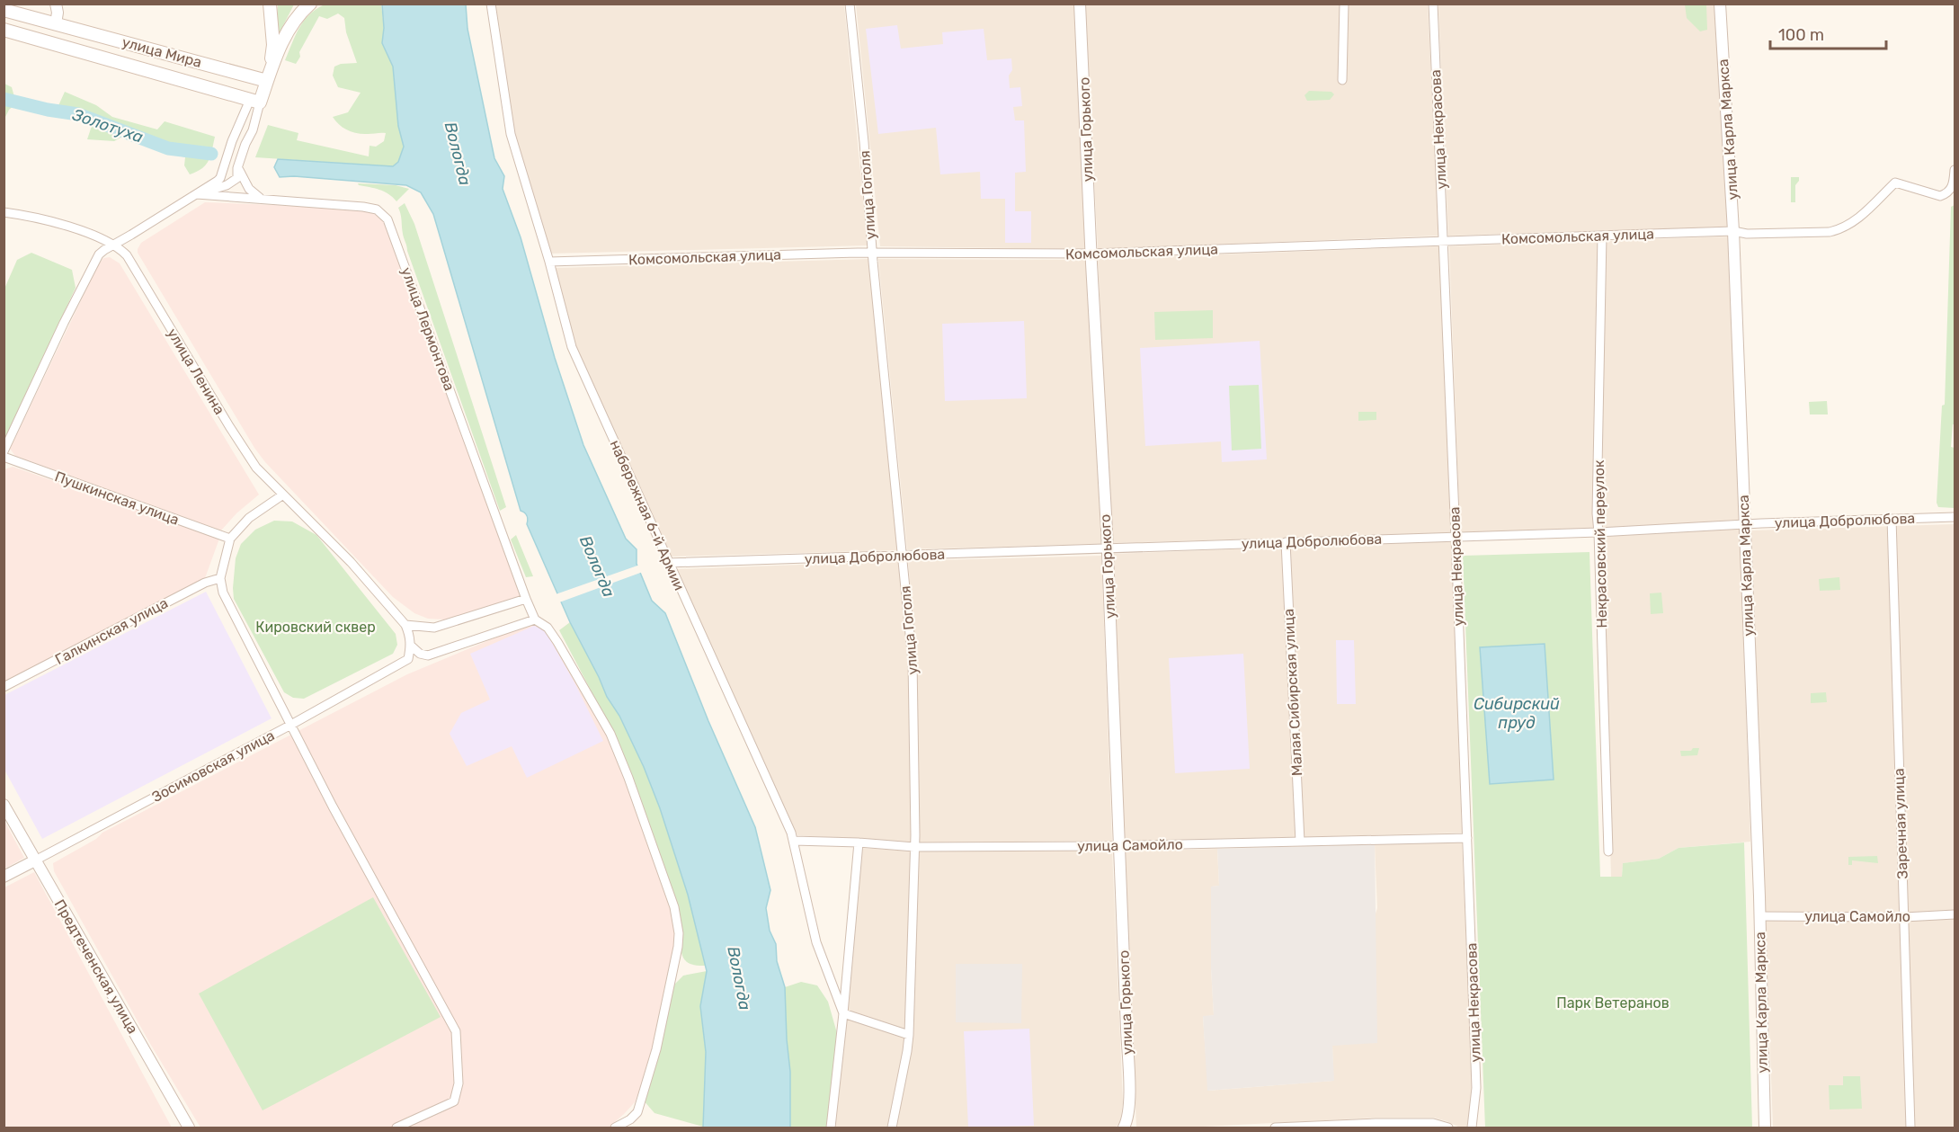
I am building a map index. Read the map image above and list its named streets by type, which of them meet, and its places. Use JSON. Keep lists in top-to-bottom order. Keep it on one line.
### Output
{"streets":{"main road":["улица Мира"],"street":["улица Горького","улица Некрасова","улица Карла Маркса","улица Гоголя","Комсомольская улица","улица Лермонтова","улица Ленина","Пушкинская улица","набережная 6-й Армии","улица Добролюбова","Некрасовский переулок","Галкинская улица","Малая Сибирская улица","Зосимовская улица","Заречная улица","улица Самойло","Предтеченская улица"]},"crossings":[["улица Горького","Комсомольская улица"],["улица Горького","улица Добролюбова"],["улица Горького","улица Самойло"],["улица Некрасова","Комсомольская улица"],["улица Некрасова","улица Добролюбова"],["улица Некрасова","улица Самойло"],["улица Карла Маркса","Комсомольская улица"],["улица Карла Маркса","улица Добролюбова"],["улица Карла Маркса","улица Самойло"],["улица Гоголя","Комсомольская улица"],["улица Гоголя","улица Добролюбова"],["улица Гоголя","улица Самойло"],["Комсомольская улица","набережная 6-й Армии"],["Комсомольская улица","Некрасовский переулок"],["улица Ленина","Зосимовская улица"],["набережная 6-й Армии","улица Добролюбова"],["набережная 6-й Армии","улица Самойло"],["улица Добролюбова","Некрасовский переулок"],["улица Добролюбова","Малая Сибирская улица"],["улица Добролюбова","Заречная улица"],["Малая Сибирская улица","улица Самойло"],["Зосимовская улица","Предтеченская улица"],["Заречная улица","улица Самойло"]],"water":["Золотуха","Вологда","Сибирский пруд"],"parks":["Кировский сквер","Парк Ветеранов"],"scale_bar":"100 m"}
